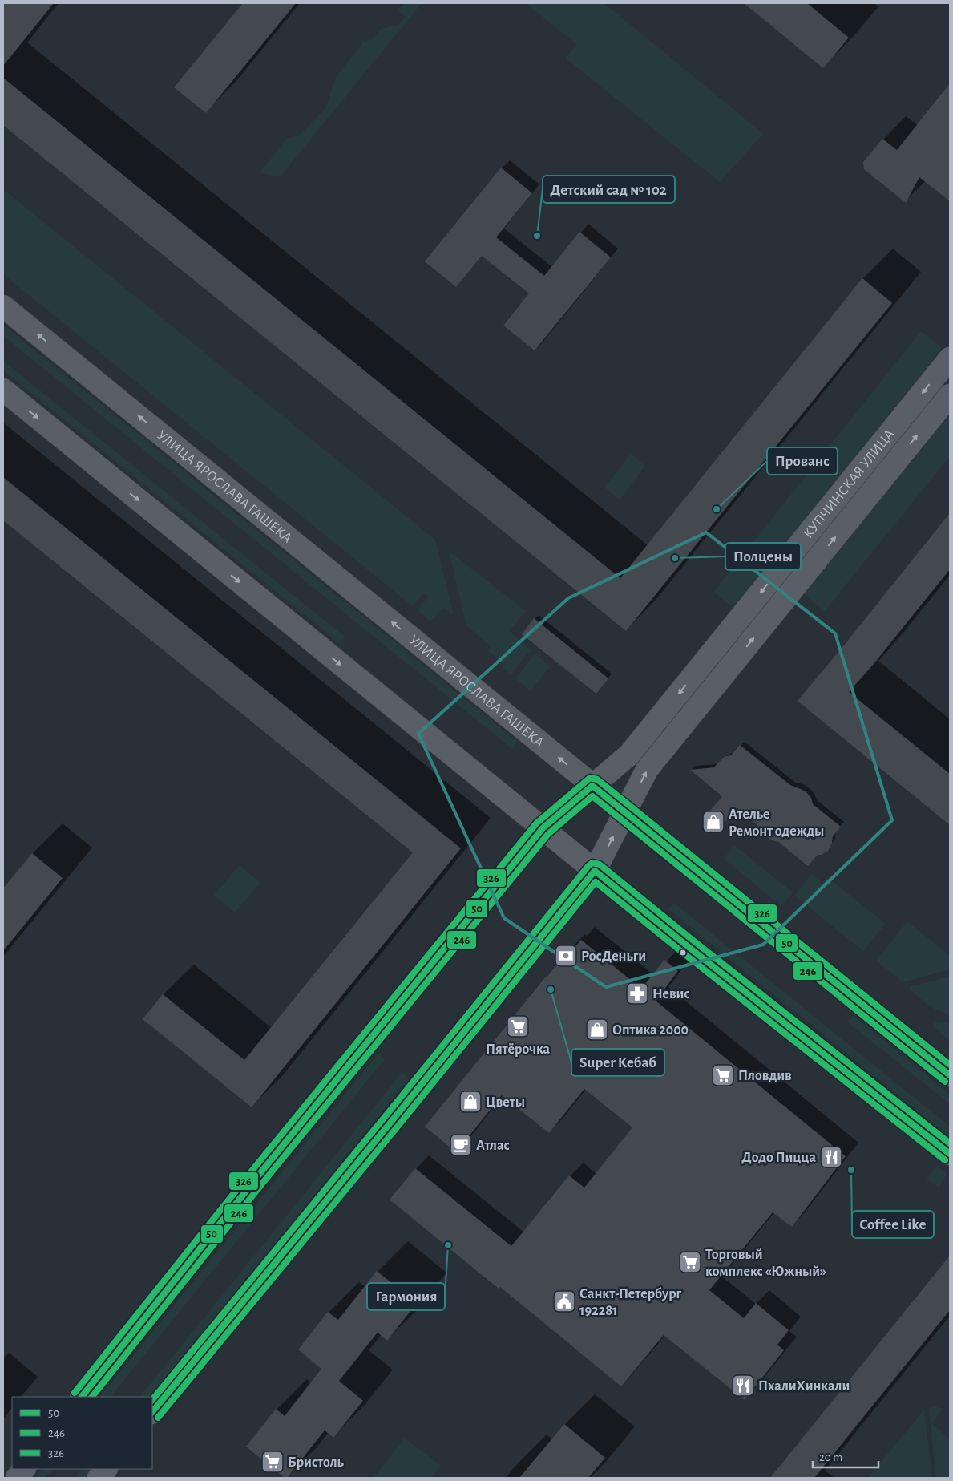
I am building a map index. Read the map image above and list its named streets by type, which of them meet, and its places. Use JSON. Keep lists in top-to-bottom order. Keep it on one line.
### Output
{"streets":{"street":["КУПЧИНСКАЯ УЛИЦА","УЛИЦА ЯРОСЛАВА ГАШЕКА"]},"crossings":[["КУПЧИНСКАЯ УЛИЦА","УЛИЦА ЯРОСЛАВА ГАШЕКА"]],"places":{"other":["Детский сад № 102","Прованс","Полцены","Super Кебаб","Coffee Like","Гармония"],"shop":["Ателье Ремонт одежды","Оптика 2000","Цветы"],"bank":["РосДеньги"],"pharmacy":["Невис"],"supermarket":["Пятёрочка","Пловдив","Торговый комплекс «Южный»","Бристоль"],"cafe":["Атлас"],"restaurant":["Додо Пицца","ПхалиХинкали"],"public building":["Санкт-Петербург 192281"]},"lines":["transit line 326","transit line 50","transit line 246"],"legend":["50","246","326"],"scale_bar":"20 m"}
